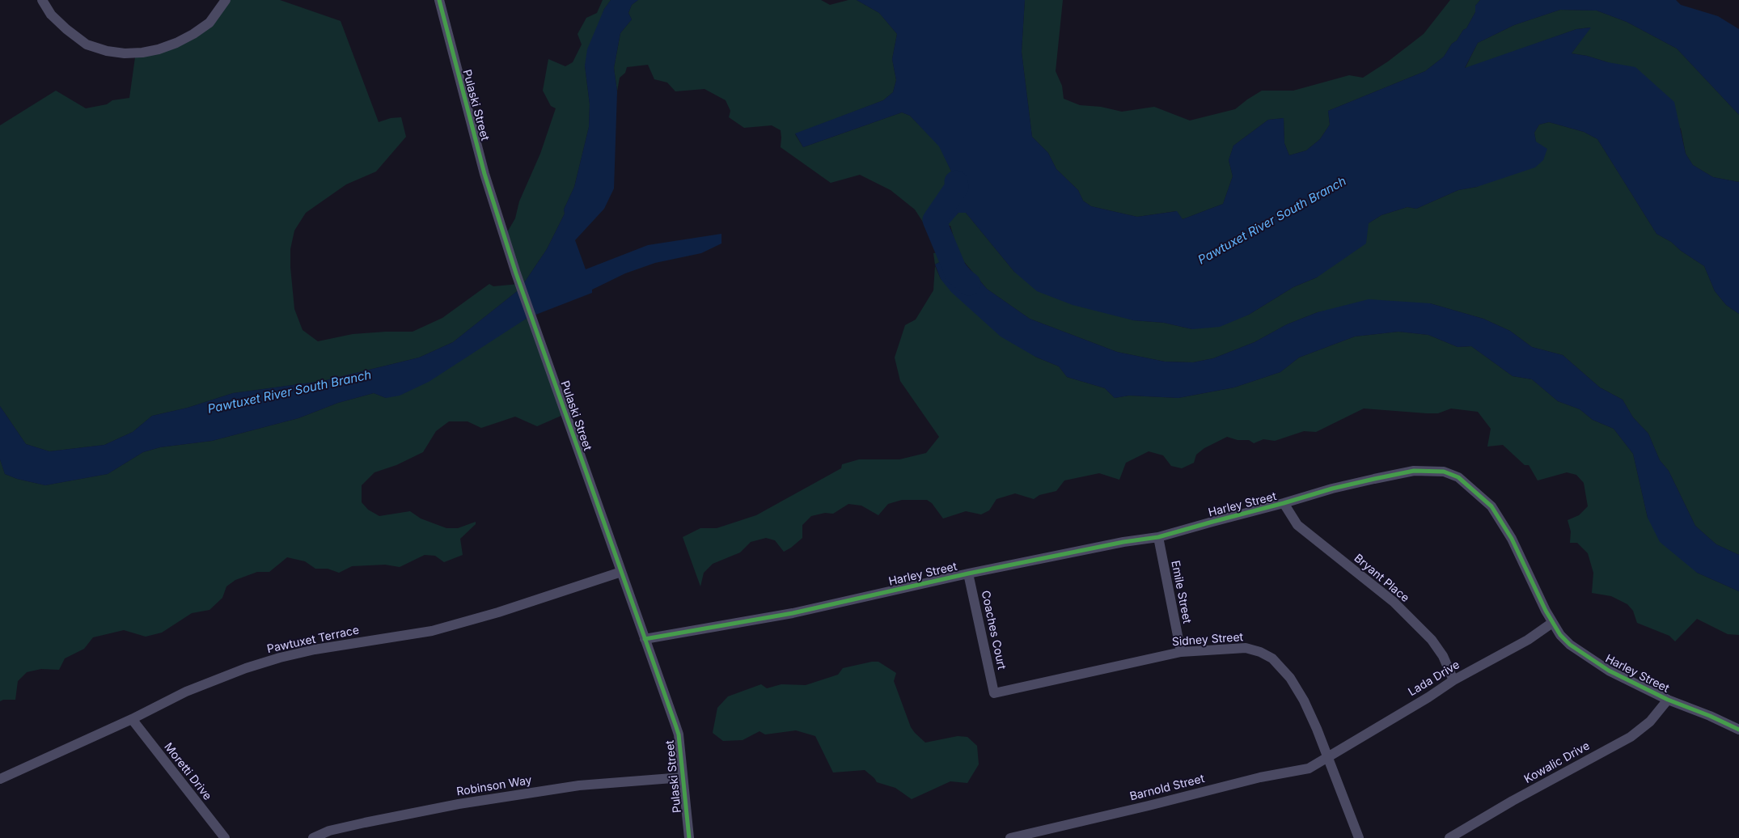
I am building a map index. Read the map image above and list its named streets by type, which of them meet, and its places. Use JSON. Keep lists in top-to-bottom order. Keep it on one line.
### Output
{"streets":{"street":["Pulaski Street","Harley Street","Bryant Place","Emile Street","Coaches Court","Pawtuxet Terrace","Sidney Street","Lada Drive","Kowalic Drive","Moretti Drive","Robinson Way","Barnold Street"]},"crossings":[["Pulaski Street","Harley Street"],["Pulaski Street","Pawtuxet Terrace"],["Pulaski Street","Robinson Way"],["Harley Street","Bryant Place"],["Harley Street","Emile Street"],["Harley Street","Coaches Court"],["Harley Street","Lada Drive"],["Harley Street","Kowalic Drive"],["Bryant Place","Lada Drive"],["Emile Street","Sidney Street"],["Coaches Court","Sidney Street"],["Pawtuxet Terrace","Moretti Drive"],["Sidney Street","Lada Drive"],["Sidney Street","Barnold Street"],["Lada Drive","Barnold Street"]],"water":["Pawtuxet River South Branch"]}
